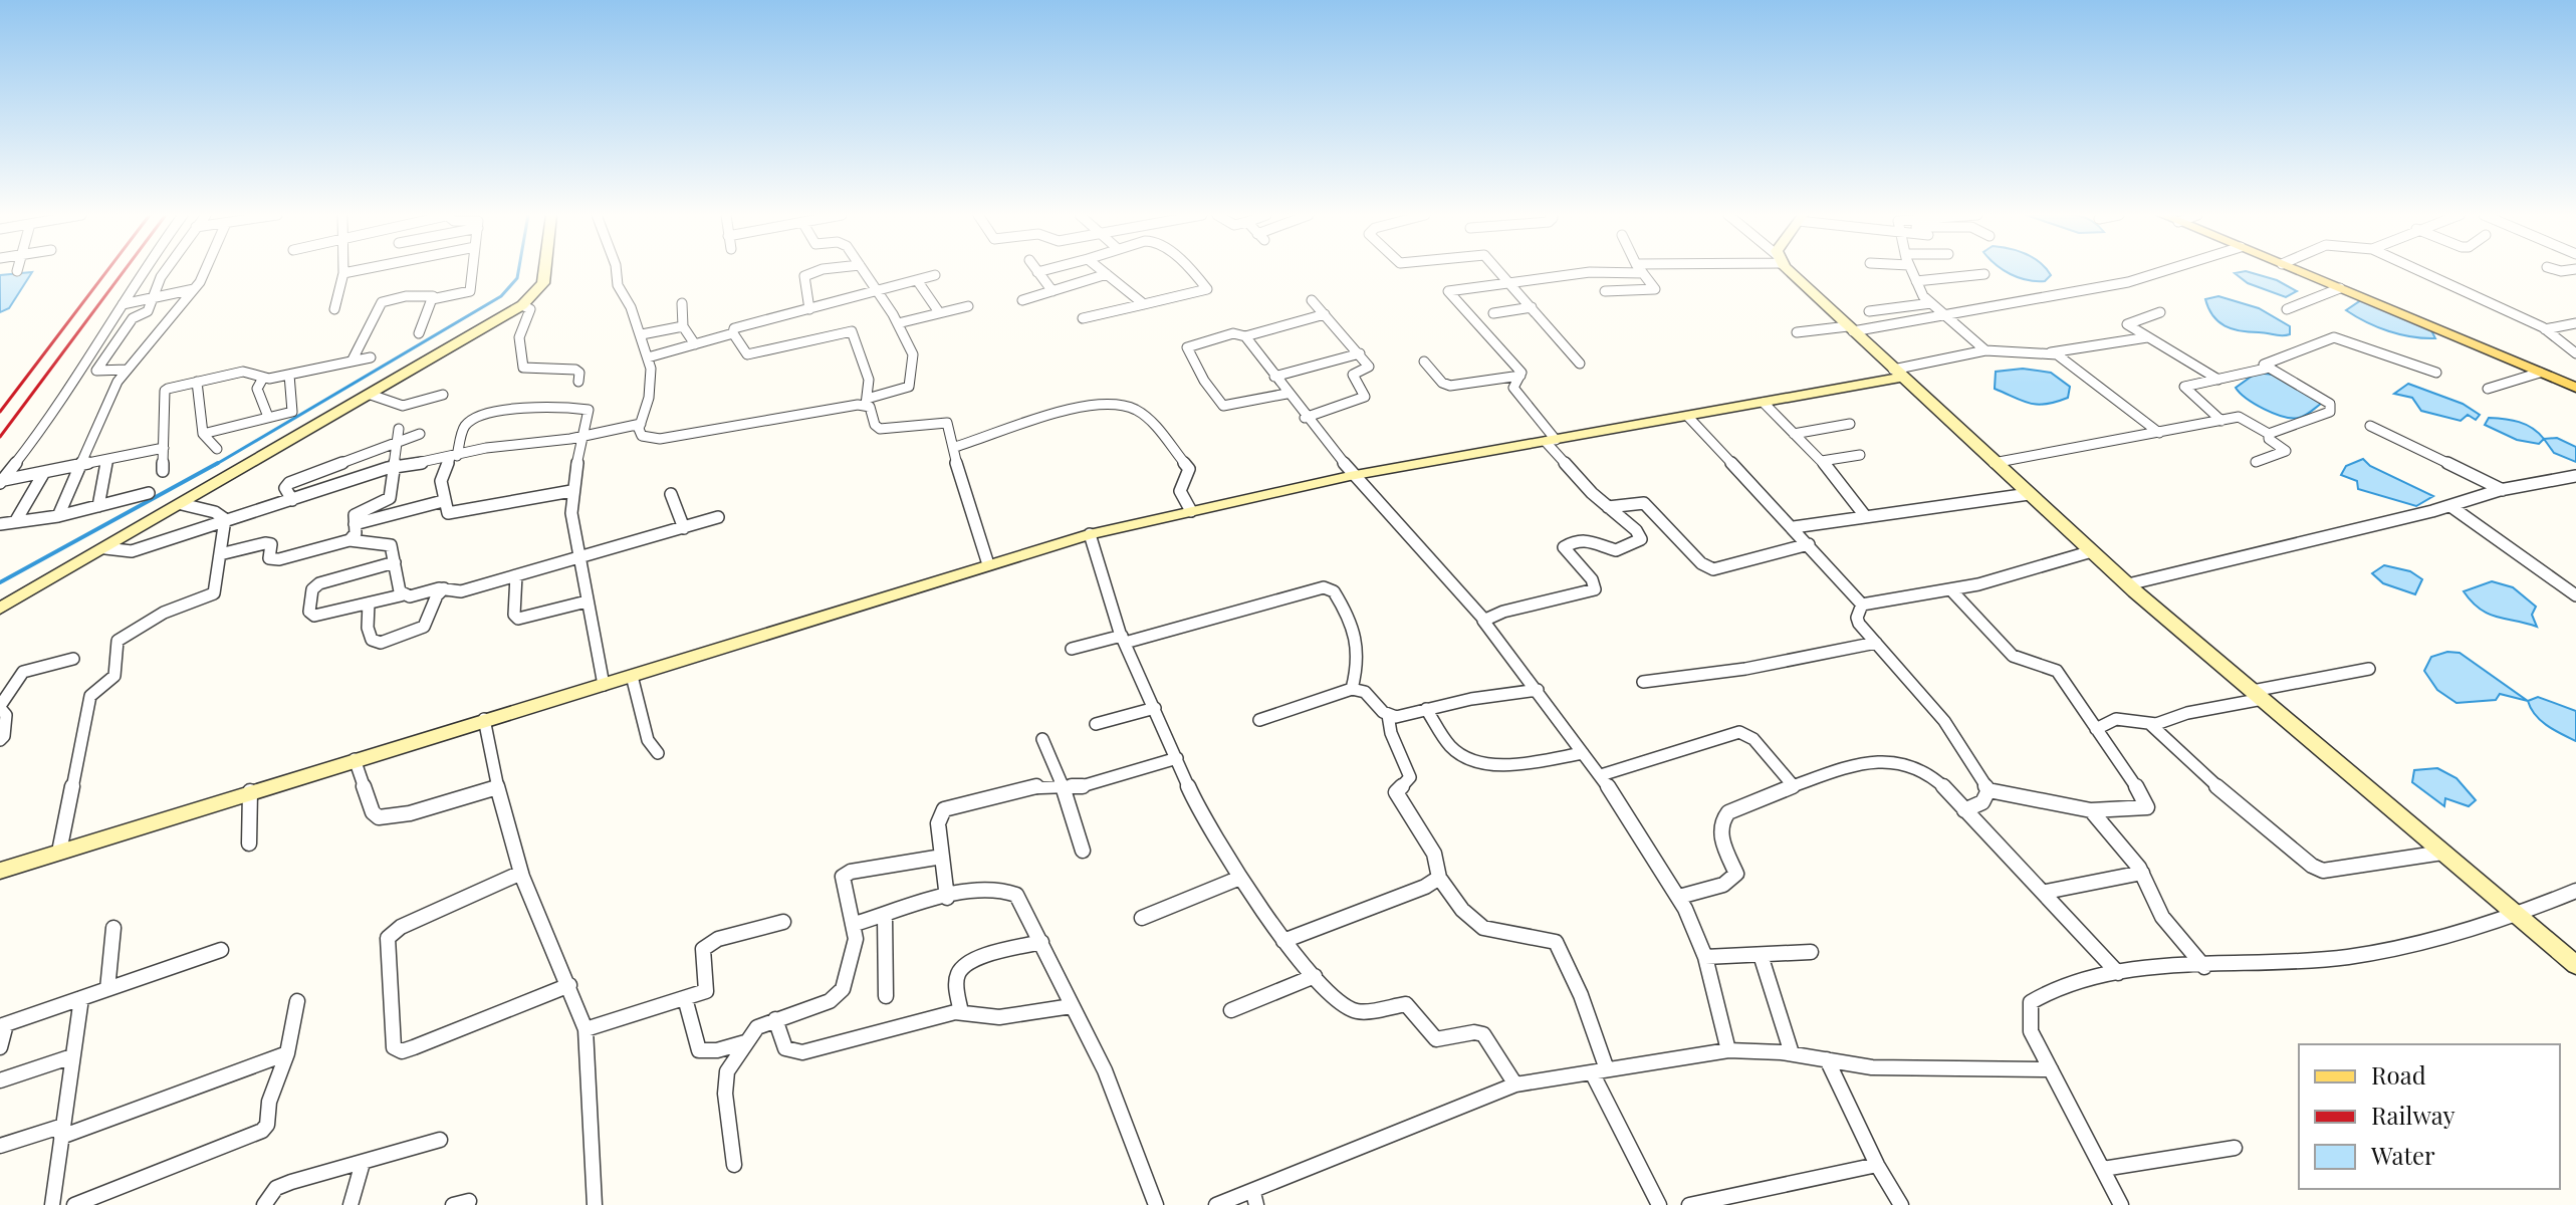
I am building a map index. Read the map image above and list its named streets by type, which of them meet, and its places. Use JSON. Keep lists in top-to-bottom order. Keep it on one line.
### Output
{"legend":["Road","Railway","Water"]}
